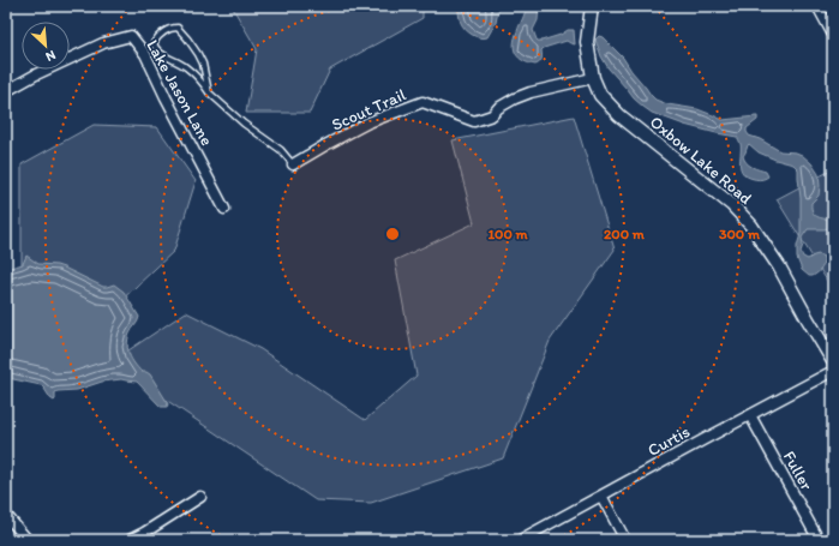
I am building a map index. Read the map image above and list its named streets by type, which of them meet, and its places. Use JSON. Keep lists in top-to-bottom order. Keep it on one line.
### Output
{"streets":{"street":["Lake Jason Lane","Scout Trail","Oxbow Lake Road","Curtis","Fuller"]},"crossings":[["Scout Trail","Oxbow Lake Road"],["Curtis","Fuller"]],"north":"bottom right","rings":["100 m","200 m","300 m"]}
